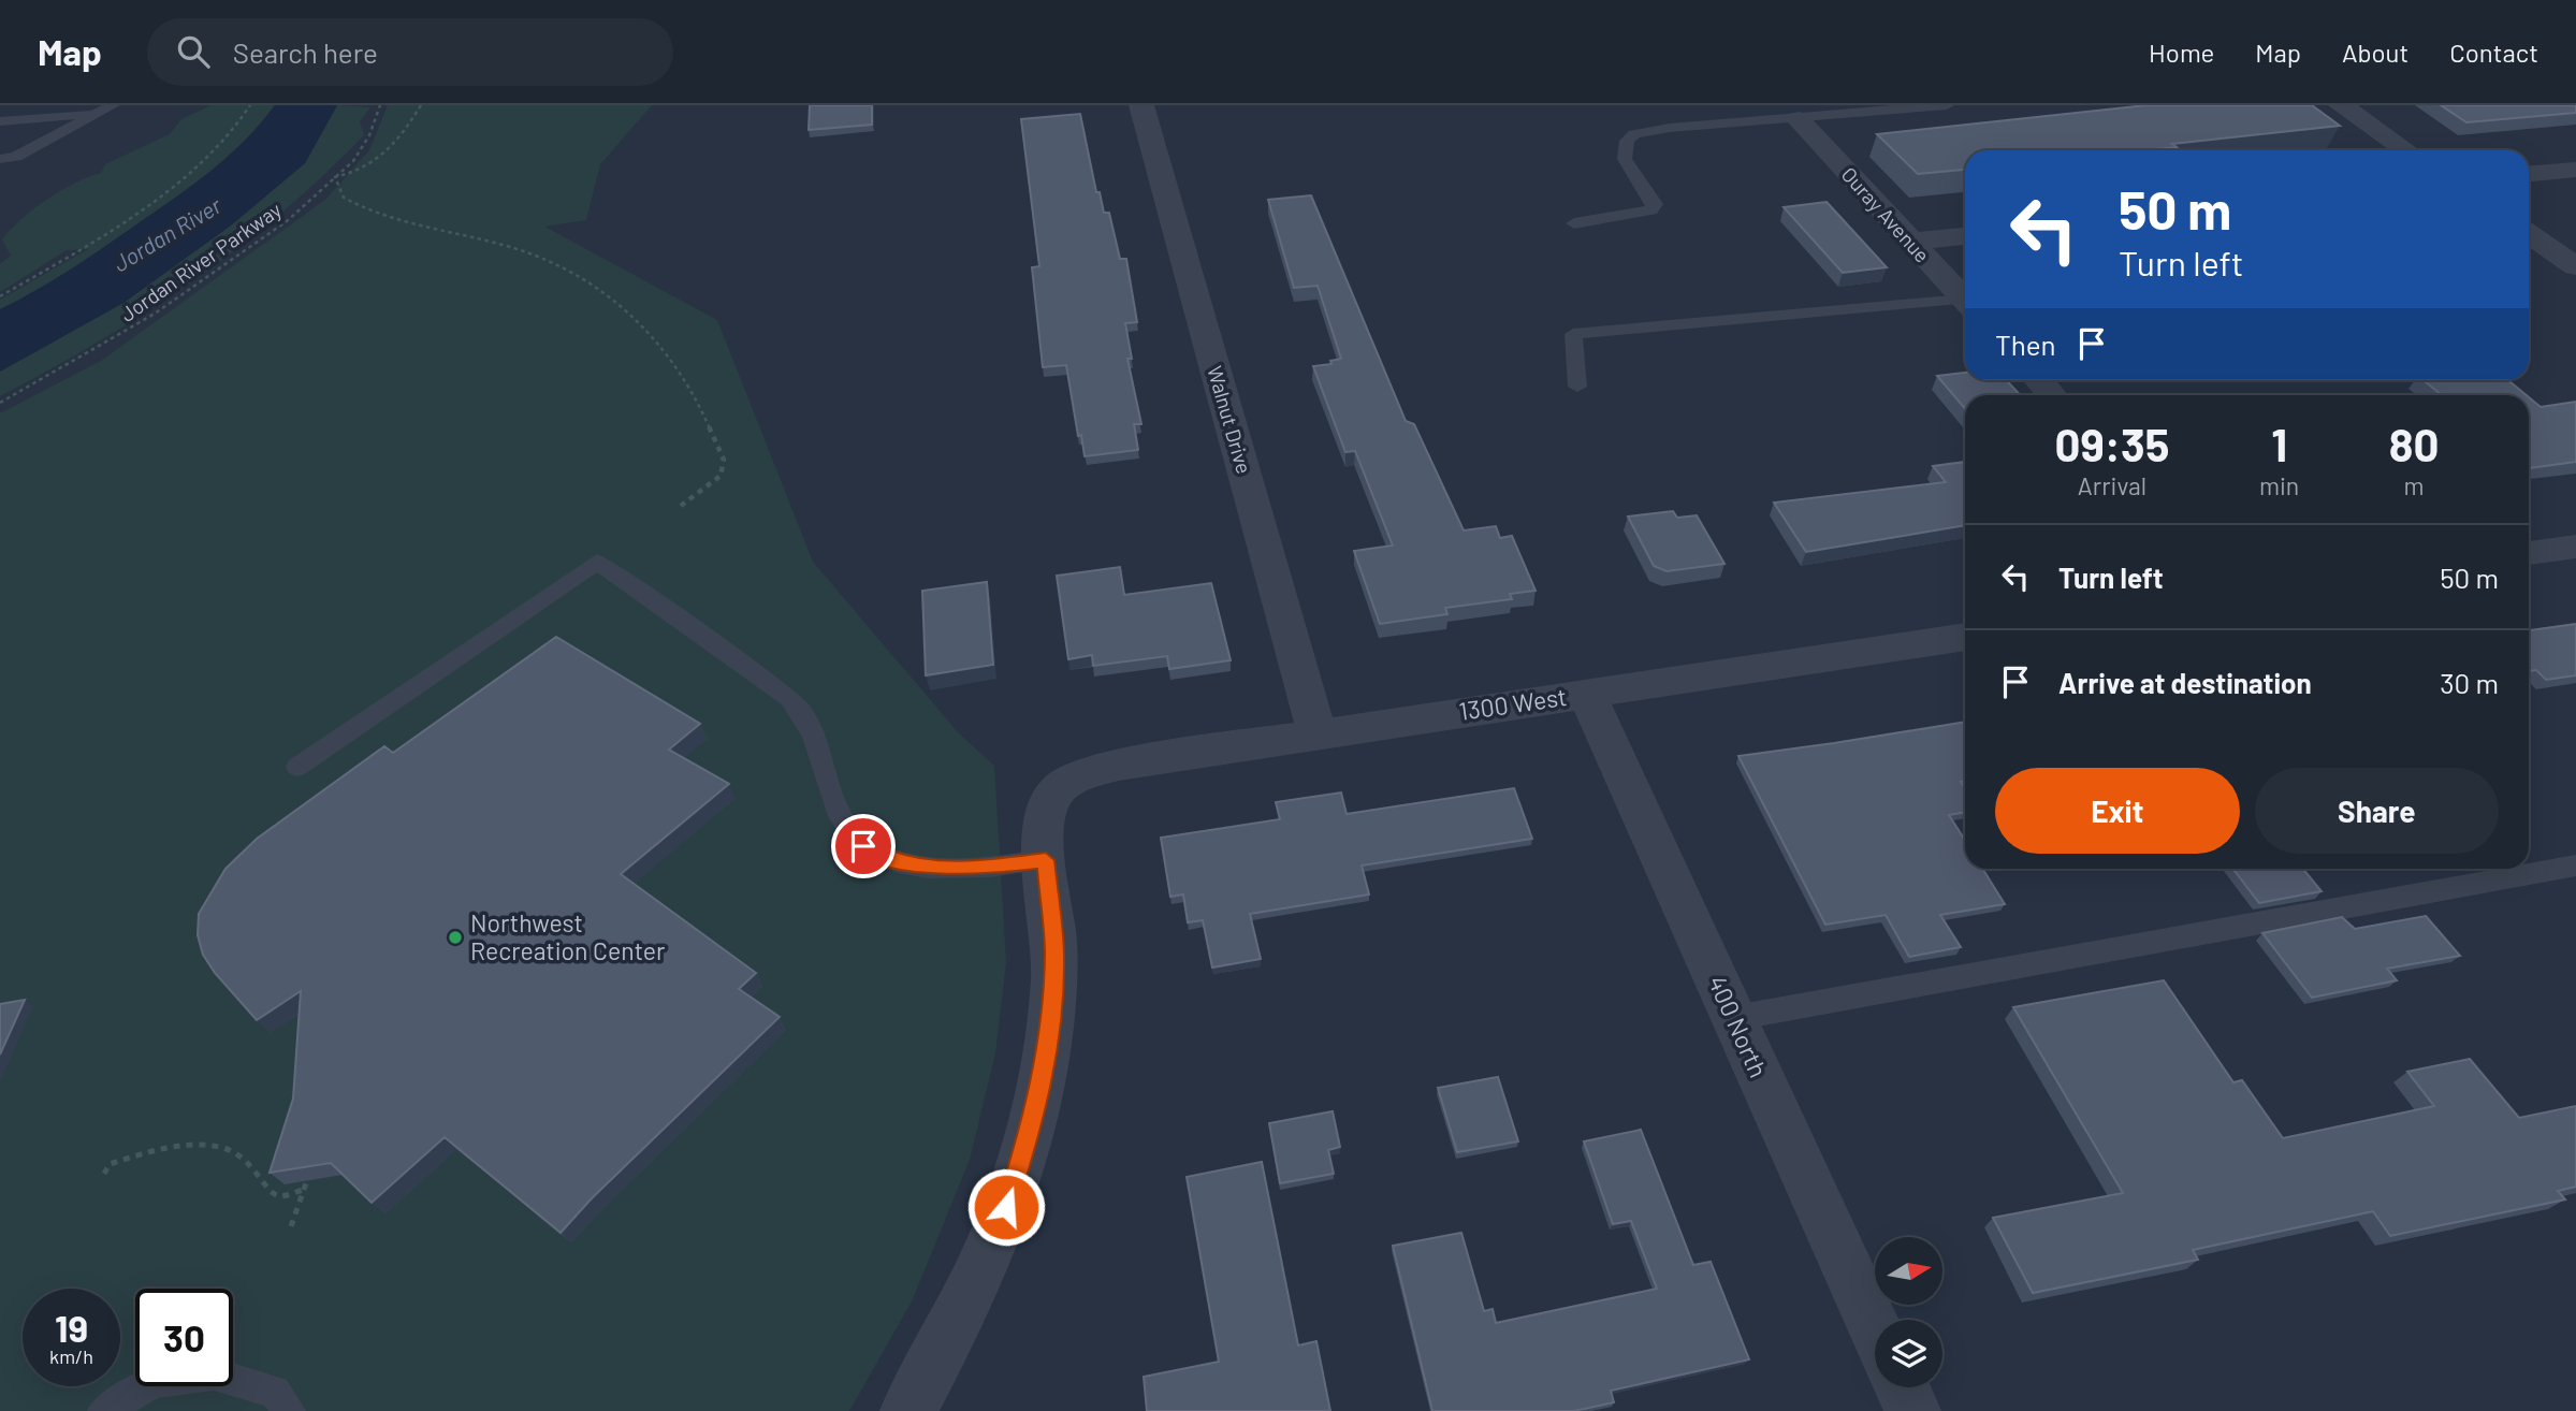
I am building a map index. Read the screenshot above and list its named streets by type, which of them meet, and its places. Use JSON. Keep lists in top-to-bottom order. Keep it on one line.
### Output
{"streets":{"street":["Ouray Avenue","Walnut Drive","1300 West","400 North"],"path":["Jordan River Parkway"]},"crossings":[["Walnut Drive","1300 West"],["1300 West","400 North"]],"water":["Jordan River"],"places":["Northwest Recreation Center"],"north":"right","page":{"header":"Map","search":"Search here","nav":["Home","Map","About","Contact"],"turn":["50 m","Turn left"],"then":"Then","eta":["09:35","Arrival","1","min","80","m"],"list":[{"name":"Turn left","value":"50 m"},{"name":"Arrive at destination","value":"30 m"}],"buttons":["Exit","Share"],"speed":"19 km/h","limit":"30"}}
